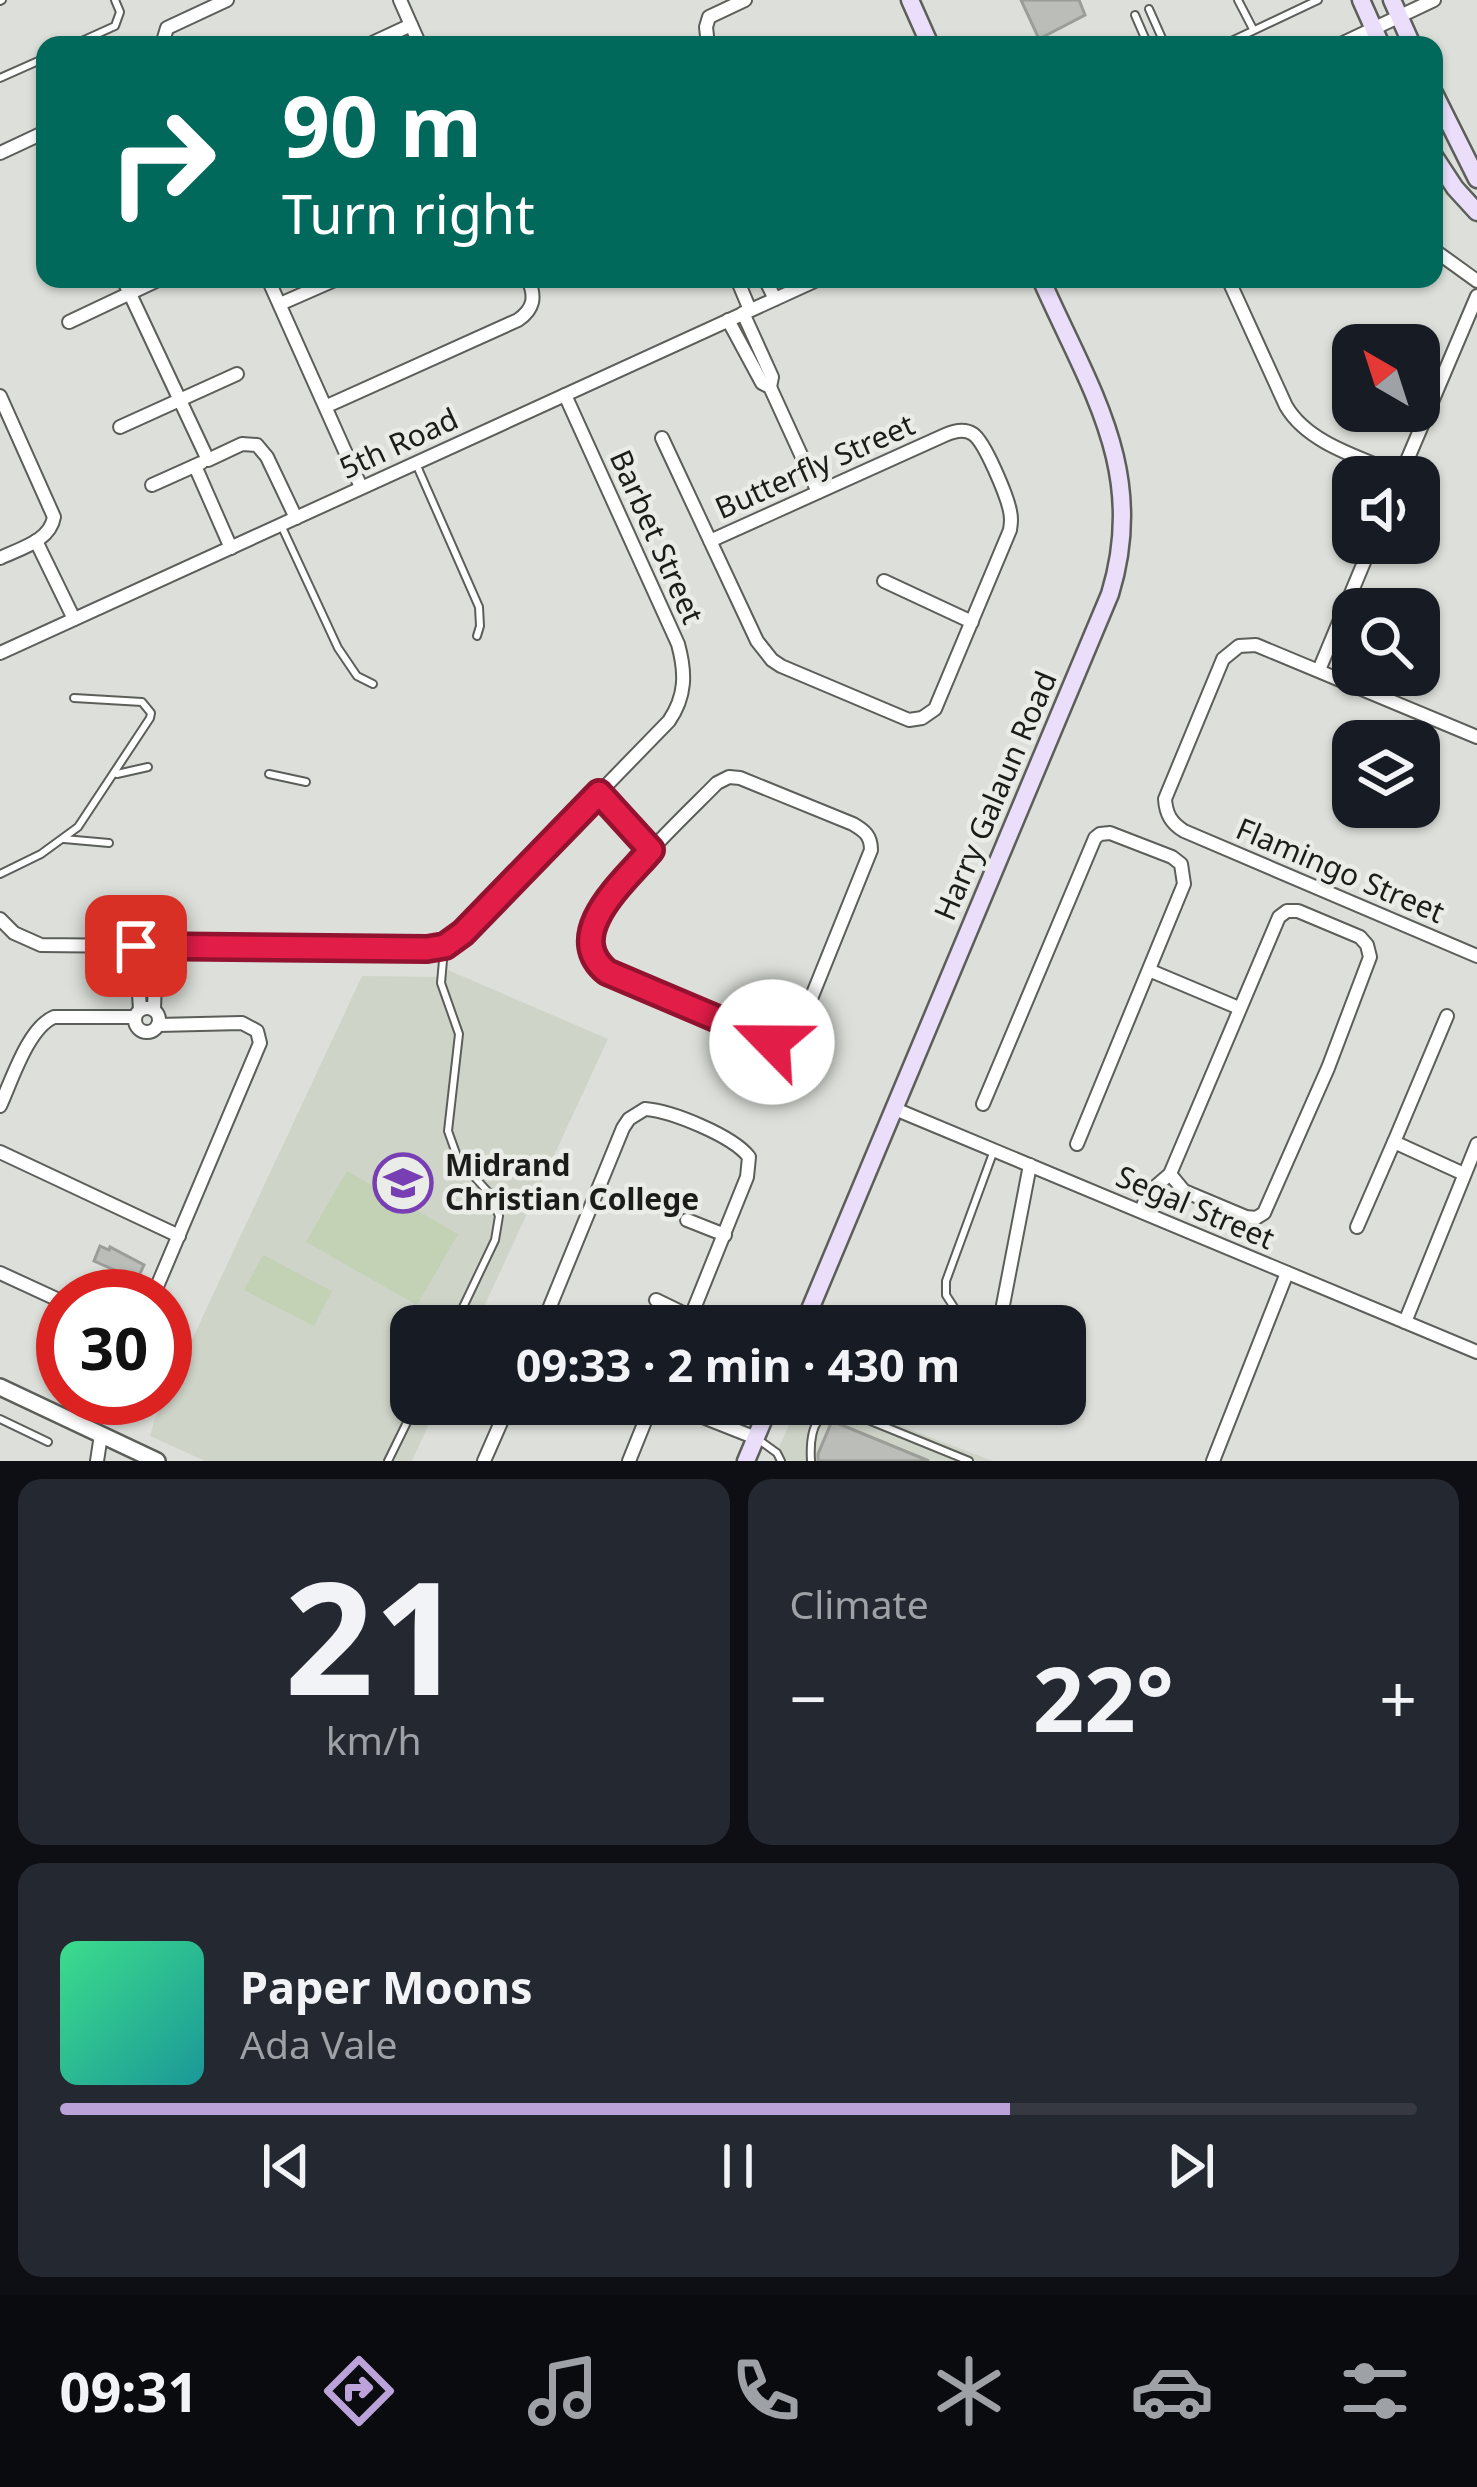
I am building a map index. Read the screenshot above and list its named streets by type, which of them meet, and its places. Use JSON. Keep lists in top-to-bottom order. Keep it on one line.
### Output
{"streets":{"main road":["Harry Galaun Road"],"street":["5th Road","Butterfly Street","Barbet Street","Flamingo Street","Segal Street"]},"crossings":[["5th Road","Barbet Street"],["Harry Galaun Road","Segal Street"]],"places":{"school or university":["Midrand Christian College"]},"north":"top left","page":{"turn":["90 m","Turn right"],"limit":"30","trip":"09:33 · 2 min · 430 m","tile":[["21","km/h"],"Climate"],"heat":["−","22°","+"],"song":["Paper Moons","Ada Vale"],"tabs":"09:31"}}
